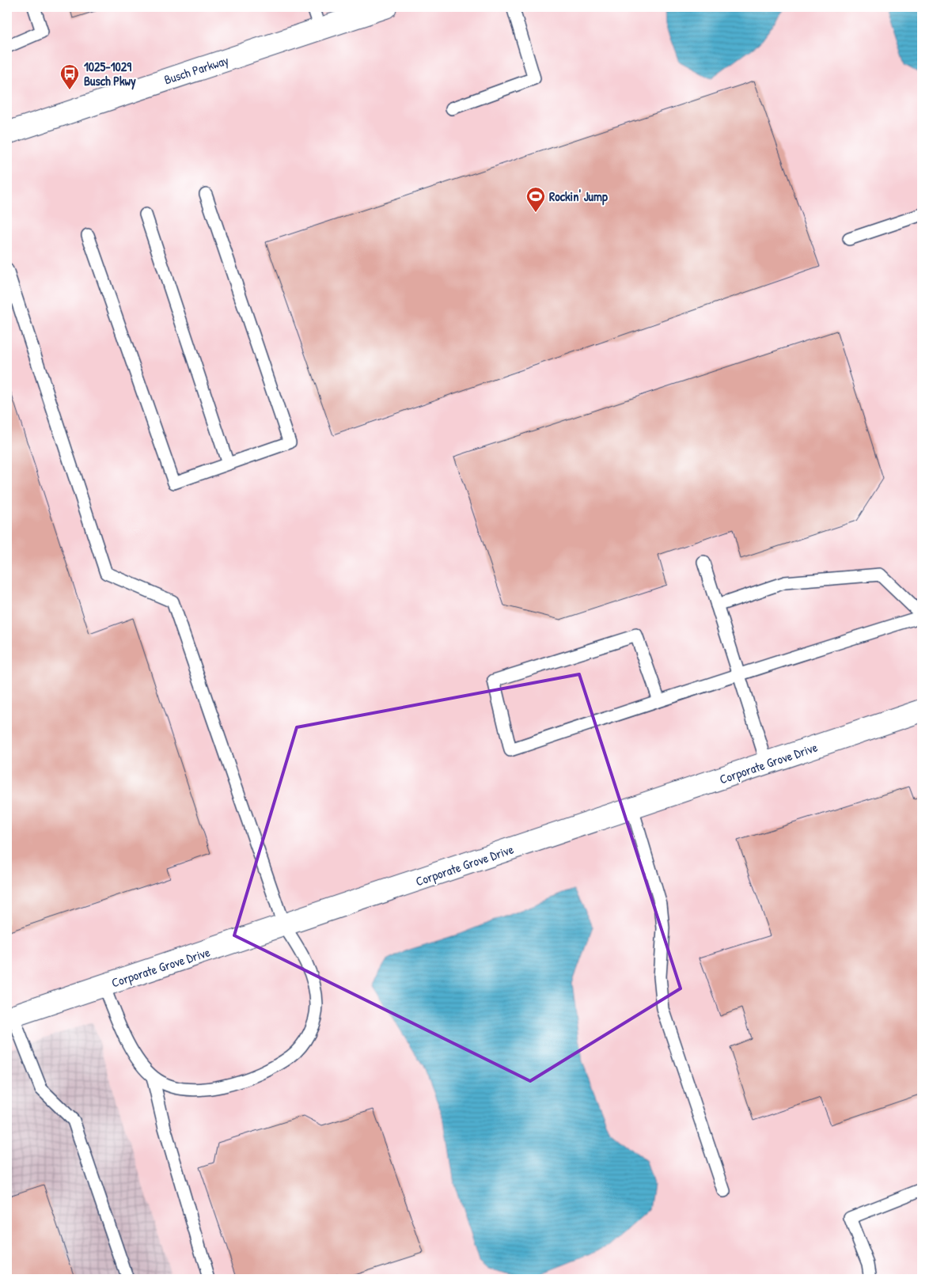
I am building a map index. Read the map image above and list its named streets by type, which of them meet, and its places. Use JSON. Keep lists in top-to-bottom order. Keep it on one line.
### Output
{"streets":{"street":["Busch Parkway","Corporate Grove Drive"]},"places":{"bus stop":["1025-1029 Busch Pkwy"],"sports":["Rockin' Jump"]}}
